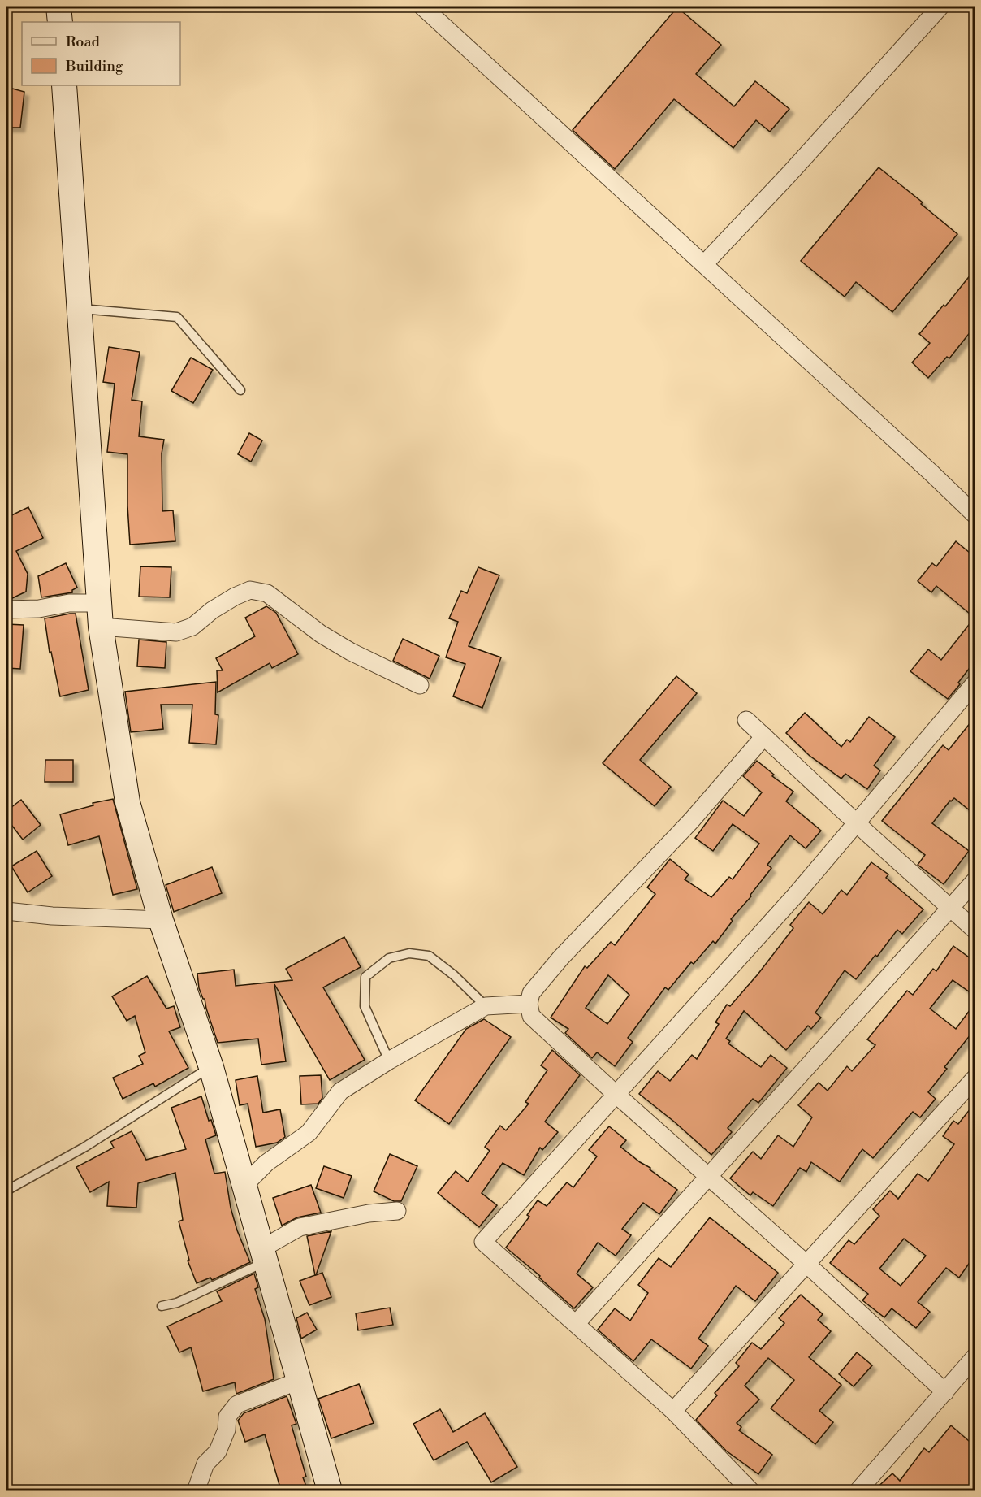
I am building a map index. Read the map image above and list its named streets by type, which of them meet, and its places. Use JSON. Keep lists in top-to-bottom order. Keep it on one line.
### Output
{"legend":["Road","Building"]}
